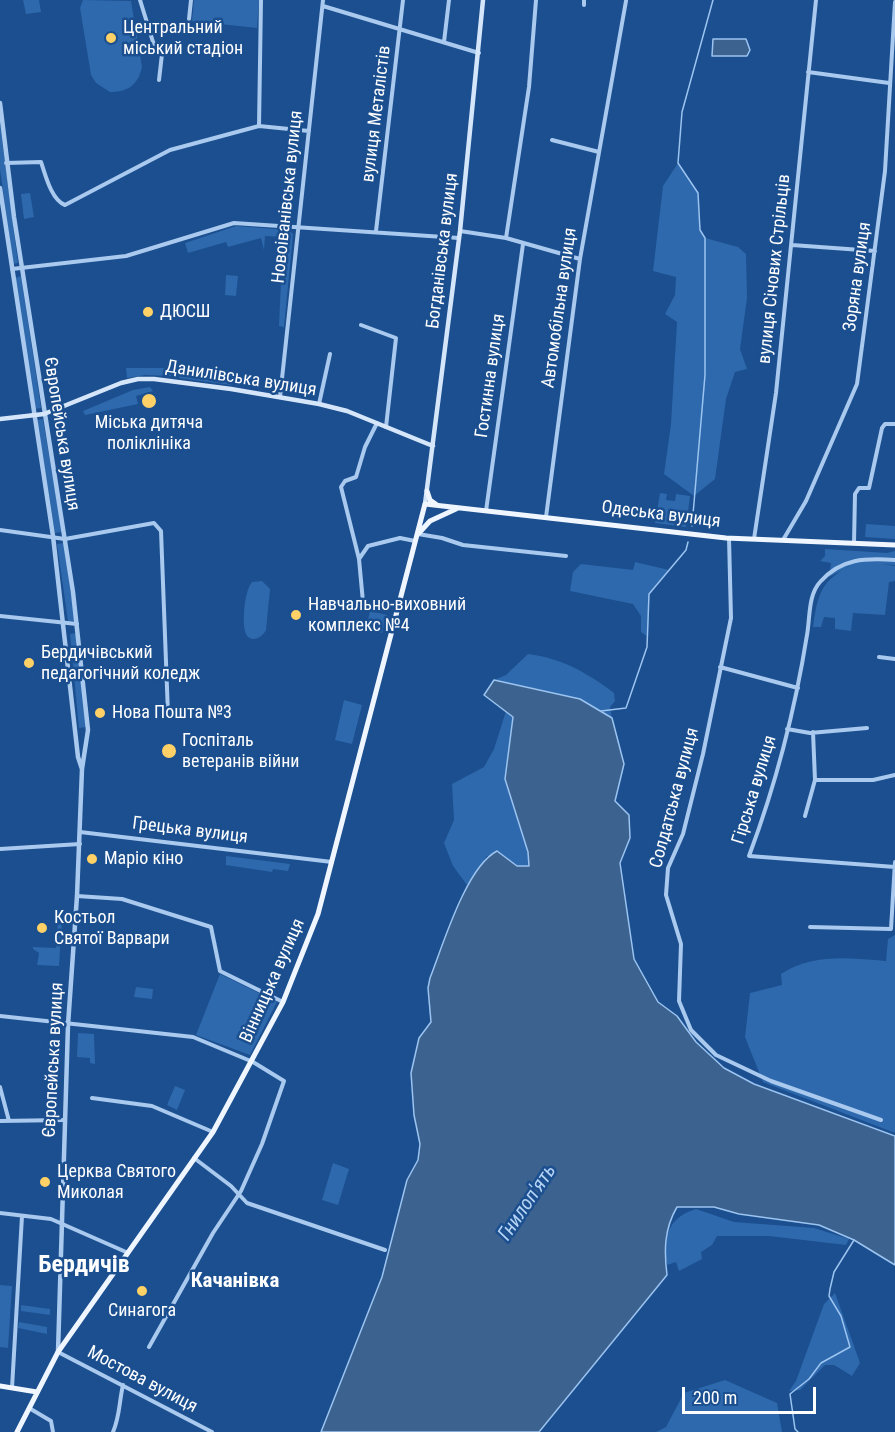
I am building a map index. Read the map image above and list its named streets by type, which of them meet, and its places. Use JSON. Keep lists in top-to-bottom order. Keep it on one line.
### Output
{"streets":{"main road":["Богданівська вулиця","Данилівська вулиця","Одеська вулиця","Вінницька вулиця"],"street":["вулиця Металістів","Новоіванівська вулиця","вулиця Січових Стрільців","Зоряна вулиця","Автомобільна вулиця","Гостинна вулиця","Європейська вулиця","Гірська вулиця","Солдатська вулиця","Грецька вулиця","Мостова вулиця"]},"crossings":[["Новоіванівська вулиця","Данилівська вулиця"],["Богданівська вулиця","Данилівська вулиця"],["Богданівська вулиця","Одеська вулиця"],["Богданівська вулиця","Вінницька вулиця"],["вулиця Січових Стрільців","Одеська вулиця"],["Зоряна вулиця","Одеська вулиця"],["Автомобільна вулиця","Одеська вулиця"],["Гостинна вулиця","Одеська вулиця"],["Данилівська вулиця","Європейська вулиця"],["Європейська вулиця","Грецька вулиця"],["Європейська вулиця","Вінницька вулиця"],["Європейська вулиця","Мостова вулиця"],["Одеська вулиця","Солдатська вулиця"],["Одеська вулиця","Вінницька вулиця"],["Грецька вулиця","Вінницька вулиця"],["Вінницька вулиця","Мостова вулиця"]],"districts":["Бердичів","Качанівка"],"water":["Гнилоп'ять"],"places":["Центральний міський стадіон","ДЮСШ","Міська дитяча поліклініка","Навчально-виховний комплекс №4","Бердичівський педагогічний коледж","Нова Пошта №3","Госпіталь ветеранів війни","Маріо кіно","Костьол Святої Варвари","Церква Святого Миколая","Синагога"],"scale_bar":"200 m"}
